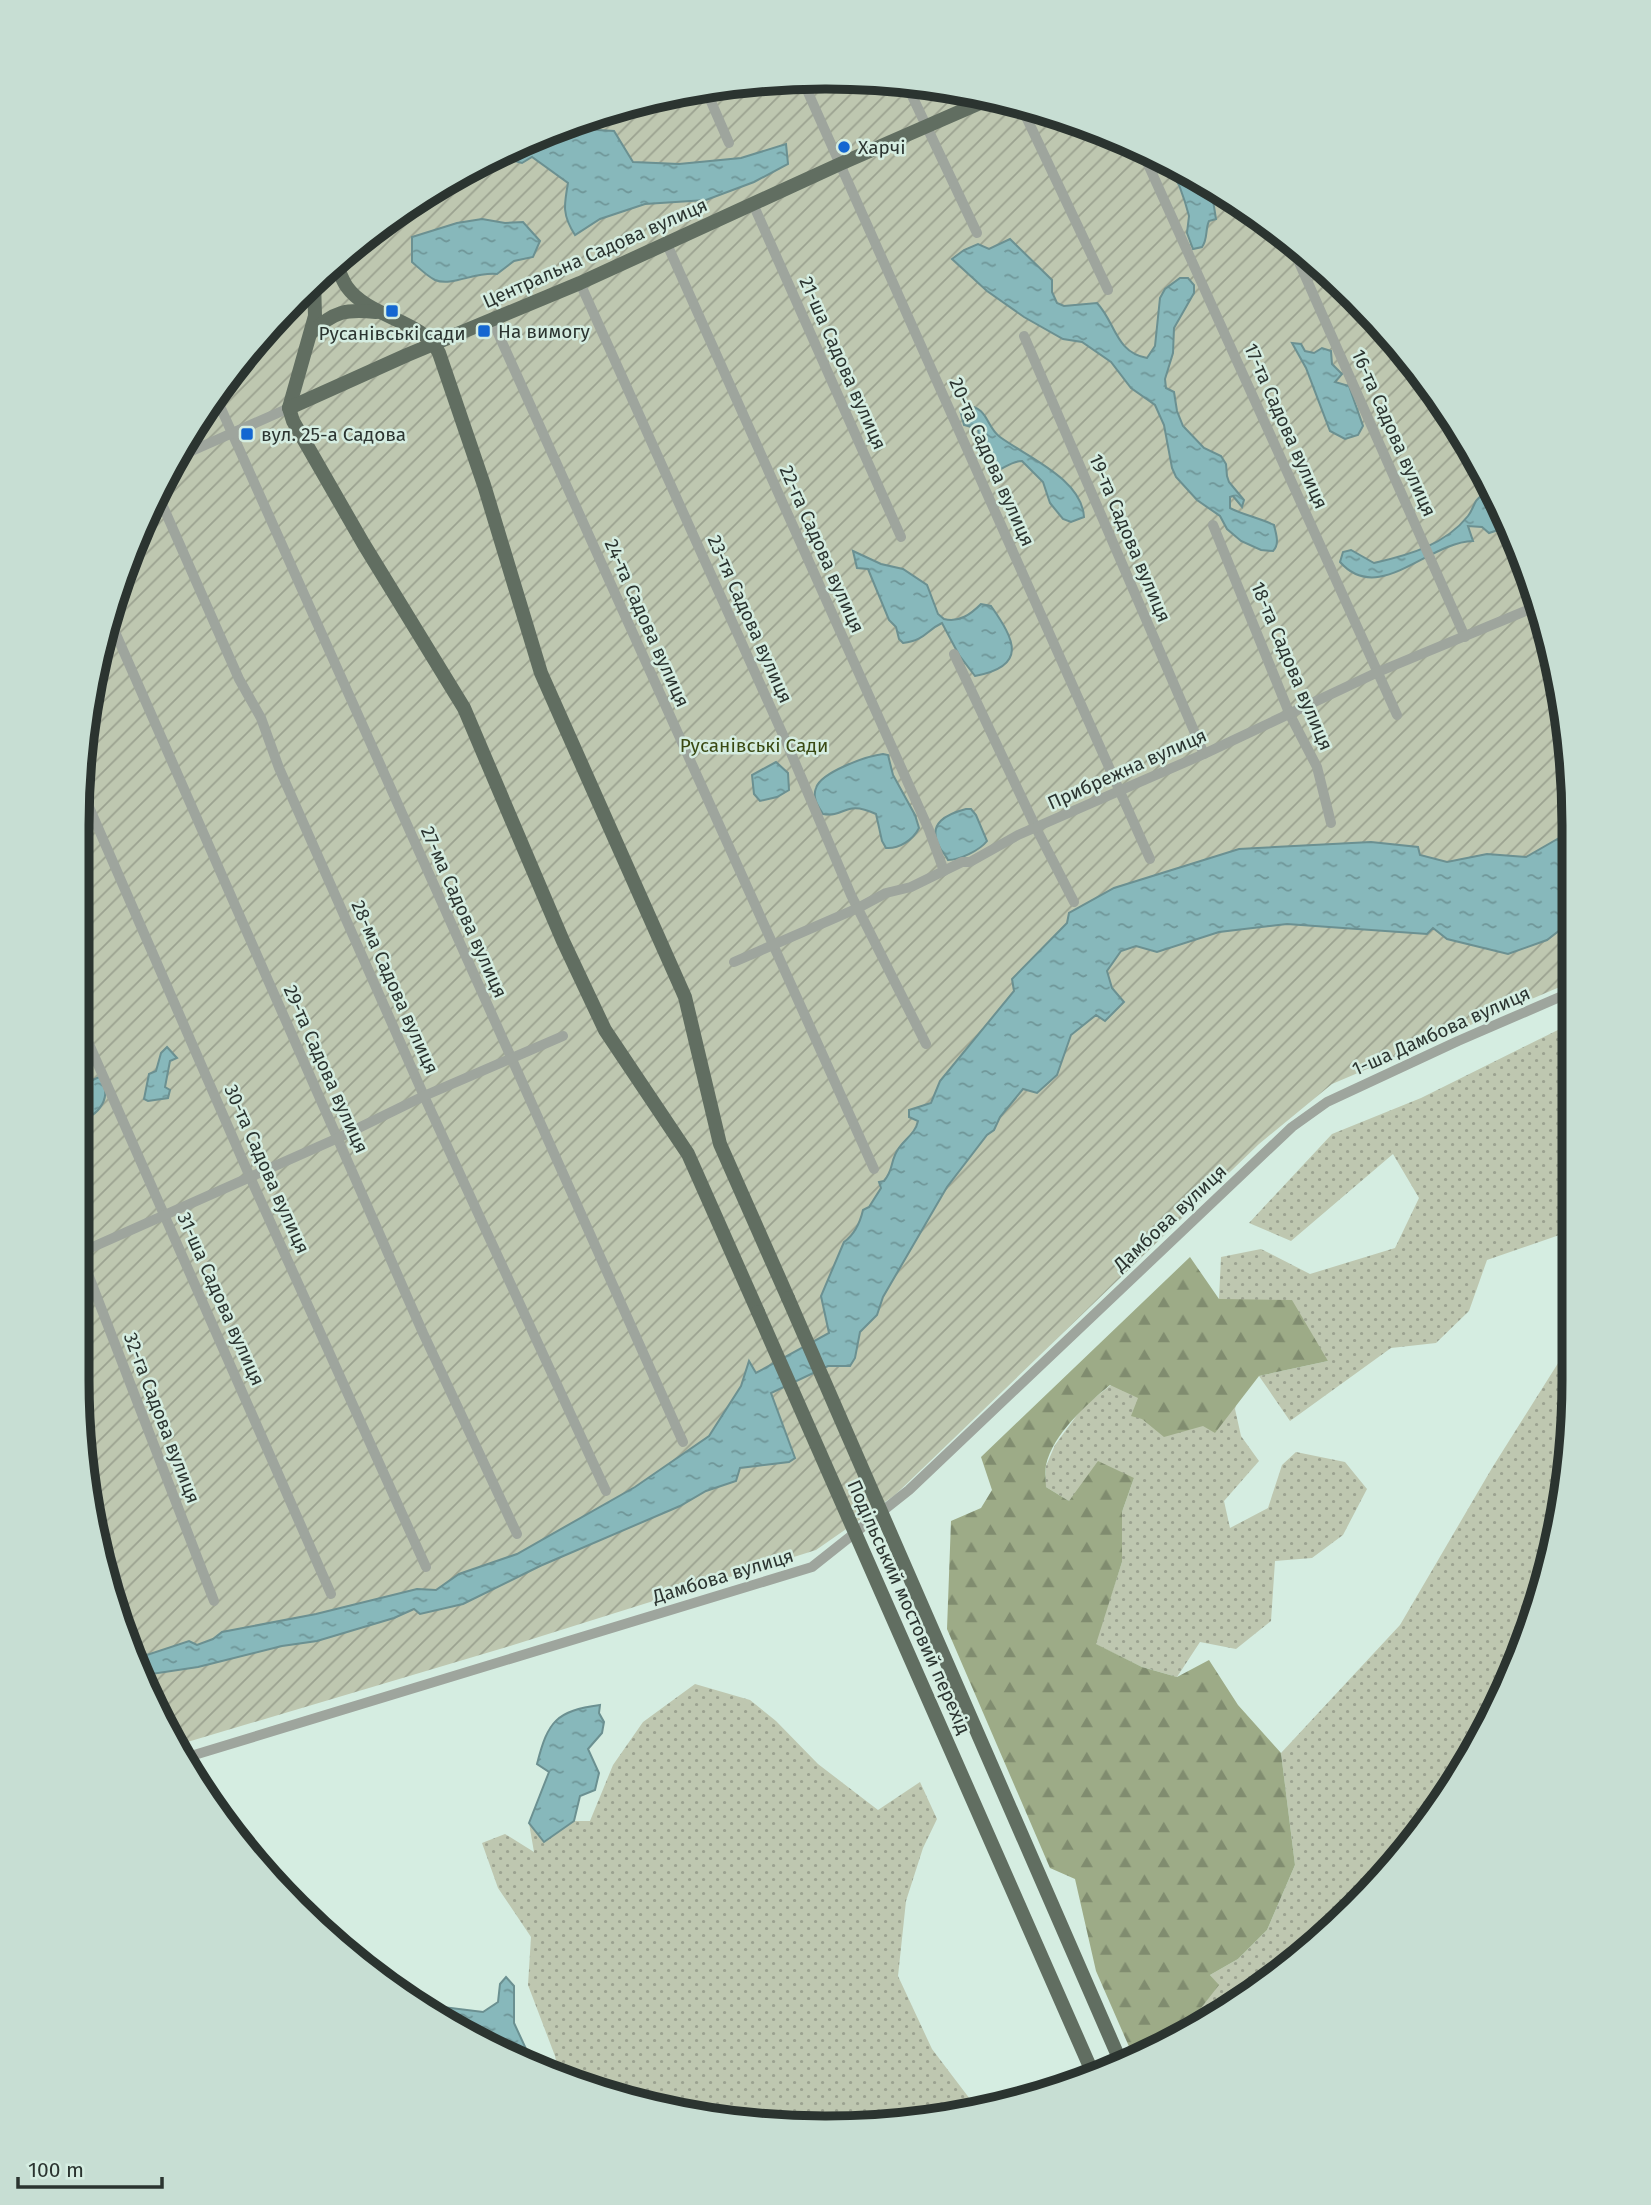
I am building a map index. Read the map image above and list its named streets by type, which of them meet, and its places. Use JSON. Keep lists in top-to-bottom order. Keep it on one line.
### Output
{"streets":{"main road":["Центральна Садова вулиця","Подільський мостовий перехід"],"street":["21-ша Садова вулиця","17-та Садова вулиця","16-та Садова вулиця","20-та Садова вулиця","19-та Садова вулиця","22-га Садова вулиця","23-тя Садова вулиця","24-та Садова вулиця","18-та Садова вулиця","Прибрежна вулиця","27-ма Садова вулиця","28-ма Садова вулиця","1-ша Дамбова вулиця","29-та Садова вулиця","30-та Садова вулиця","Дамбова вулиця","31-ша Садова вулиця","32-га Садова вулиця"]},"crossings":[["Центральна Садова вулиця","21-ша Садова вулиця"],["Центральна Садова вулиця","20-та Садова вулиця"],["Центральна Садова вулиця","22-га Садова вулиця"],["Центральна Садова вулиця","23-тя Садова вулиця"],["Центральна Садова вулиця","24-та Садова вулиця"],["Центральна Садова вулиця","27-ма Садова вулиця"],["Центральна Садова вулиця","Подільський мостовий перехід"],["17-та Садова вулиця","Прибрежна вулиця"],["16-та Садова вулиця","Прибрежна вулиця"],["20-та Садова вулиця","Прибрежна вулиця"],["19-та Садова вулиця","Прибрежна вулиця"],["22-га Садова вулиця","Прибрежна вулиця"],["23-тя Садова вулиця","Прибрежна вулиця"],["24-та Садова вулиця","Прибрежна вулиця"],["18-та Садова вулиця","Прибрежна вулиця"],["1-ша Дамбова вулиця","Дамбова вулиця"]],"parks":["Русанівські Сади"],"places":{"other":["Харчі"],"transit":["Русанівські сади","На вимогу","вул. 25-а Садова"]},"scale_bar":"100 m"}
